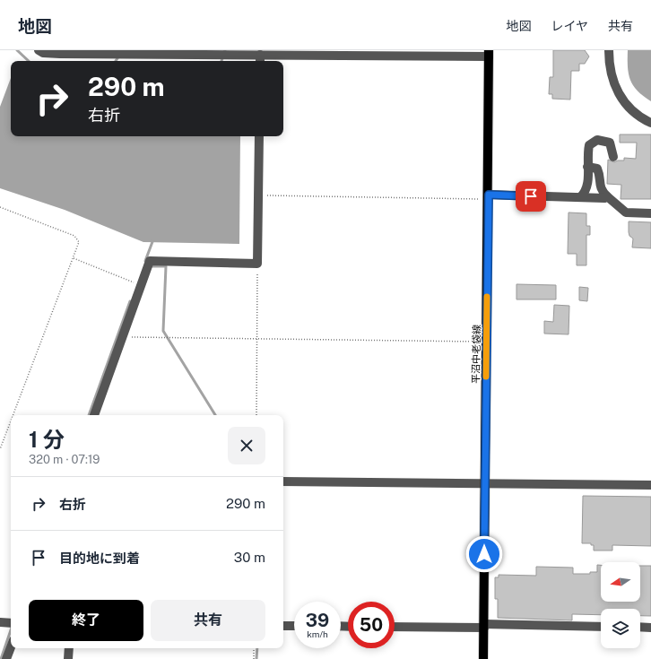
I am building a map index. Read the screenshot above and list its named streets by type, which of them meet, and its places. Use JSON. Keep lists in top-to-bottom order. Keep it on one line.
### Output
{"streets":{"main road":["平沼中老袋線"]},"north":"left","page":{"header":"地図","nav":["地図","レイヤ","共有"],"turn":["290 m","右折"],"heading":["1 分","320 m · 07:19"],"list":[{"name":"右折","value":"290 m"},{"name":"目的地に到着","value":"30 m"}],"buttons":["終了","共有"],"speed":"39 km/h","limit":"50"}}
